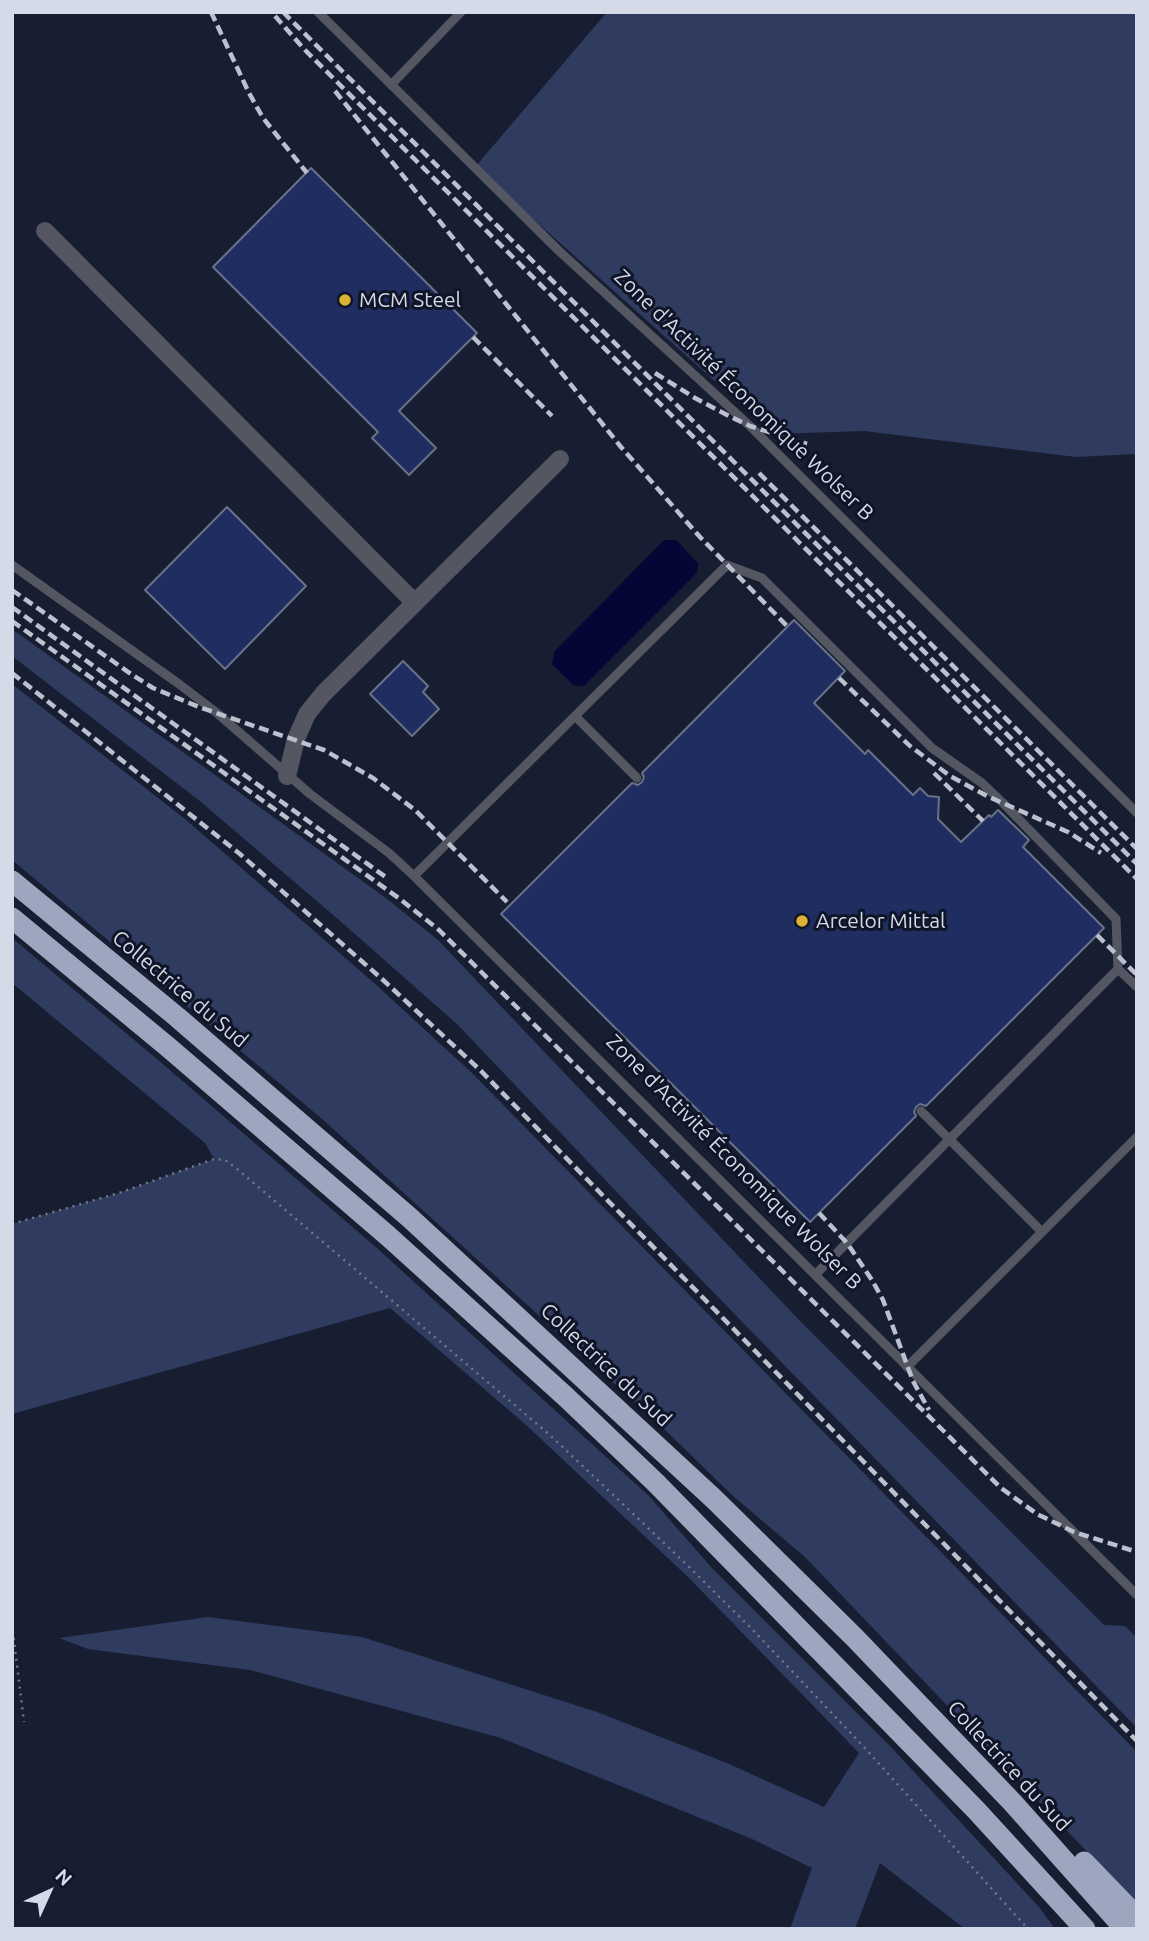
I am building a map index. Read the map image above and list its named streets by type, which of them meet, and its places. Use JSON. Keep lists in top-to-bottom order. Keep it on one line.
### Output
{"streets":{"highway":["Collectrice du Sud"],"lane":["Zone d'Activité Économique Wolser B"]},"places":["MCM Steel","Arcelor Mittal"],"north":"top right"}
